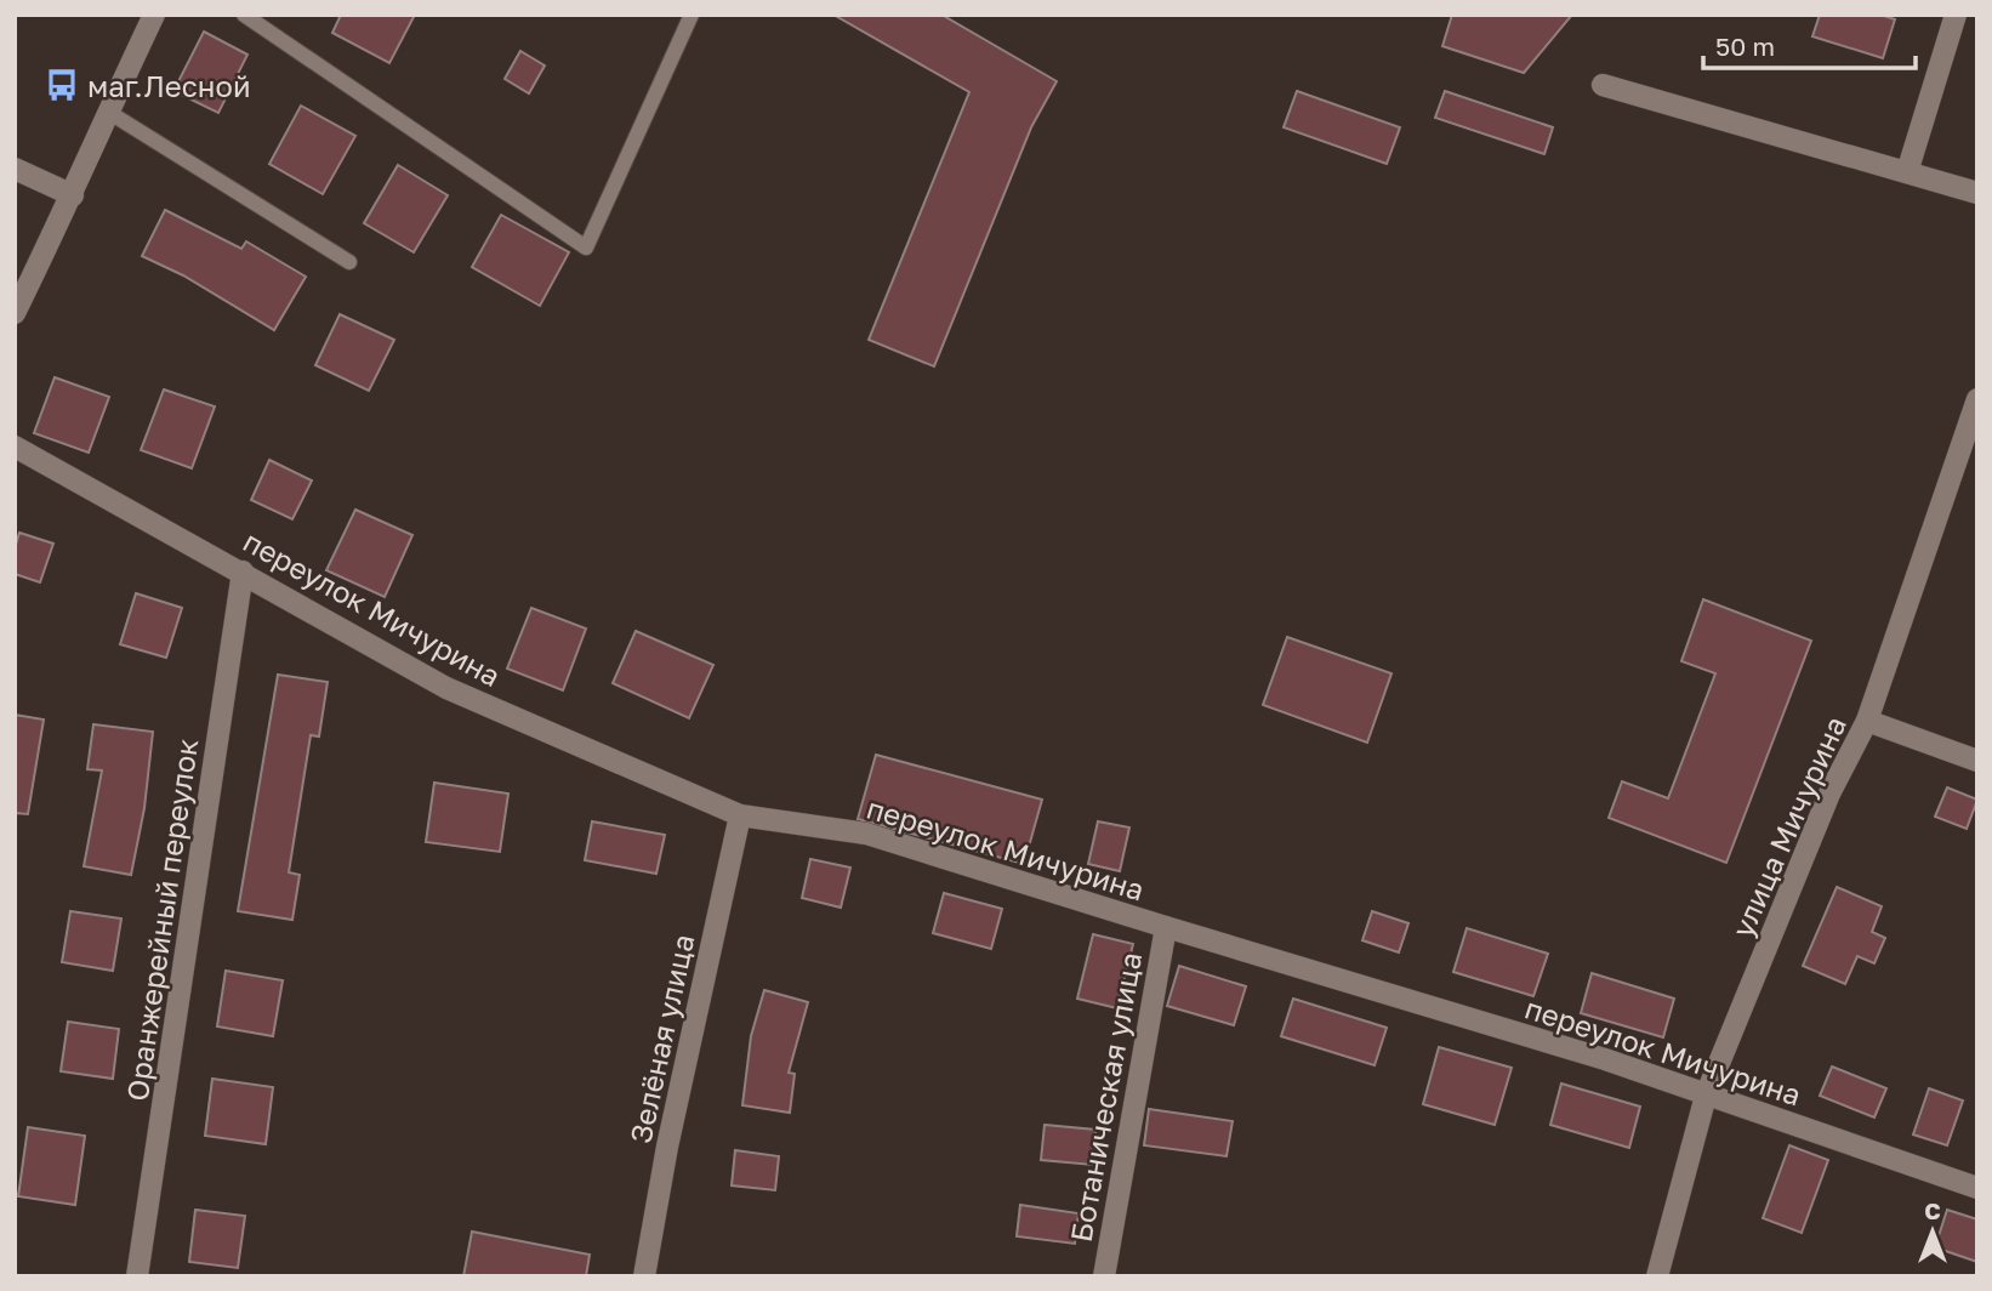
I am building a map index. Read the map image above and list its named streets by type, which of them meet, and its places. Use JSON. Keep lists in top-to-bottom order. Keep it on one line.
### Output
{"streets":{"street":["переулок Мичурина","улица Мичурина","Оранжерейный переулок","Зелёная улица","Ботаническая улица"]},"crossings":[["переулок Мичурина","улица Мичурина"],["переулок Мичурина","Оранжерейный переулок"],["переулок Мичурина","Зелёная улица"],["переулок Мичурина","Ботаническая улица"]],"places":{"bus stop":["маг.Лесной"]},"scale_bar":"50 m","north":"top"}
